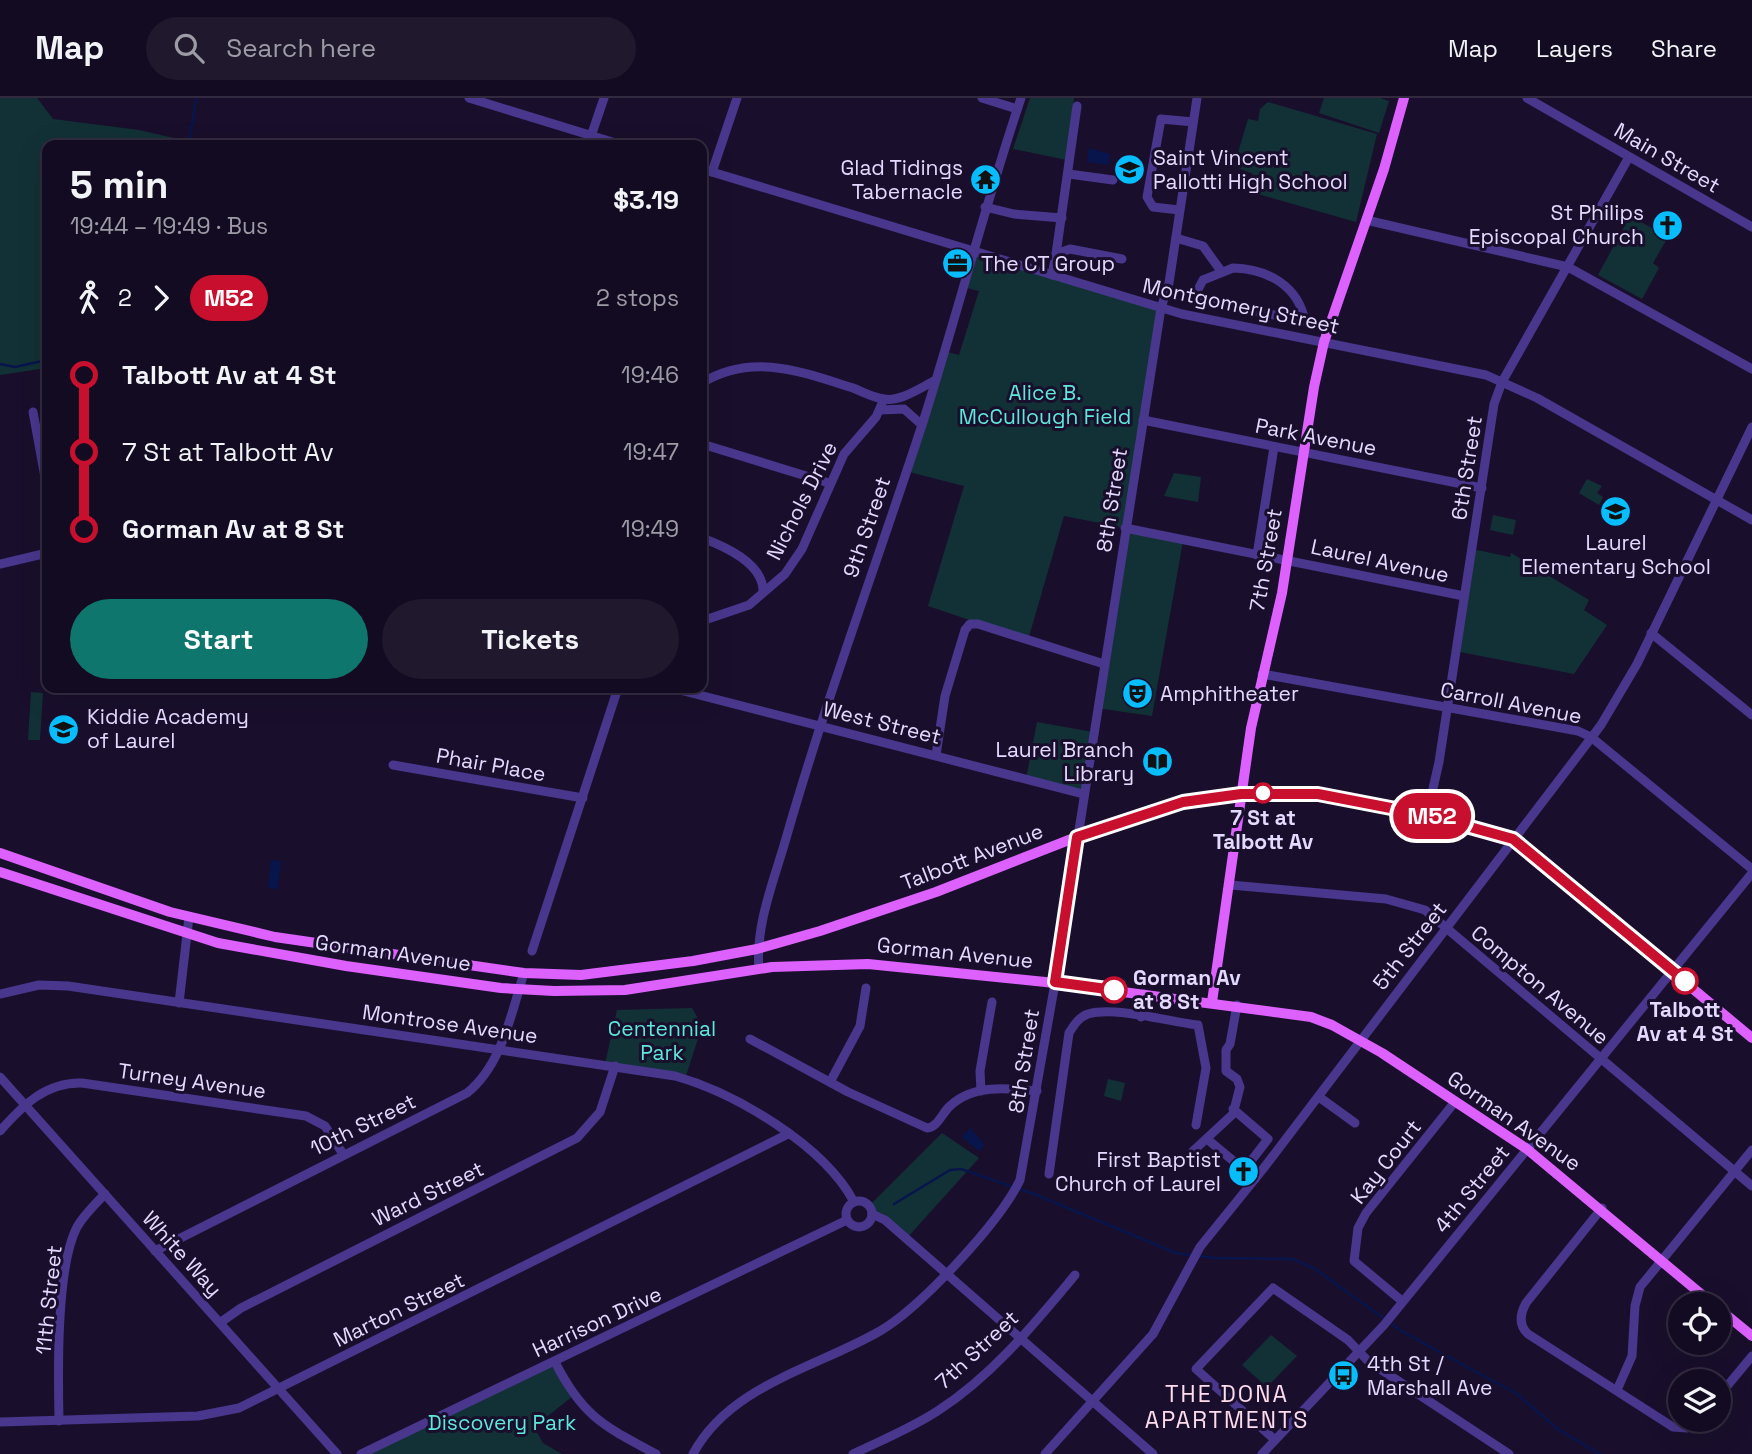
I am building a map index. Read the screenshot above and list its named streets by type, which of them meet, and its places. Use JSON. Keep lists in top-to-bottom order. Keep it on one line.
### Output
{"streets":{"main road":["7th Street","Talbott Avenue","Gorman Avenue"],"street":["Main Street","Montgomery Street","Park Avenue","6th Street","8th Street","Nichols Drive","9th Street","Laurel Avenue","Carroll Avenue","West Street","Phair Place","5th Street","Compton Avenue","Montrose Avenue","Turney Avenue","10th Street","Kay Court","4th Street","Ward Street","White Way","11th Street","Marton Street","Harrison Drive"]},"crossings":[["Main Street","6th Street"],["Montgomery Street","6th Street"],["Montgomery Street","8th Street"],["Montgomery Street","9th Street"],["Montgomery Street","7th Street"],["Montgomery Street","5th Street"],["Park Avenue","6th Street"],["Park Avenue","8th Street"],["Park Avenue","7th Street"],["6th Street","Laurel Avenue"],["6th Street","Carroll Avenue"],["6th Street","Talbott Avenue"],["8th Street","Laurel Avenue"],["8th Street","West Street"],["8th Street","Talbott Avenue"],["8th Street","Gorman Avenue"],["9th Street","West Street"],["9th Street","Talbott Avenue"],["9th Street","Gorman Avenue"],["7th Street","Laurel Avenue"],["7th Street","Carroll Avenue"],["7th Street","Talbott Avenue"],["7th Street","Gorman Avenue"],["7th Street","Compton Avenue"],["Carroll Avenue","5th Street"],["Carroll Avenue","4th Street"],["Talbott Avenue","5th Street"],["Talbott Avenue","Gorman Avenue"],["Talbott Avenue","4th Street"],["5th Street","Gorman Avenue"],["5th Street","Compton Avenue"],["Gorman Avenue","10th Street"],["Gorman Avenue","Kay Court"],["Gorman Avenue","4th Street"],["Compton Avenue","4th Street"],["Montrose Avenue","10th Street"],["Montrose Avenue","Ward Street"],["Montrose Avenue","Marton Street"],["Montrose Avenue","Harrison Drive"],["Turney Avenue","10th Street"],["Turney Avenue","White Way"],["10th Street","White Way"],["Kay Court","4th Street"],["Ward Street","White Way"],["White Way","11th Street"],["White Way","Marton Street"],["11th Street","Marton Street"]],"districts":["THE DONA APARTMENTS"],"parks":["Alice B. McCullough Field","Centennial Park","Discovery Park"],"places":{"school or university":["Saint Vincent Pallotti High School","Laurel Elementary School","Kiddie Academy of Laurel"],"temple":["Glad Tidings Tabernacle"],"church":["St Philips Episcopal Church","First Baptist Church of Laurel"],"office":["The CT Group"],"theatre":["Amphitheater"],"library":["Laurel Branch Library"],"other":["7 St at Talbott Av","Talbott Av at 4 St","Gorman Av at 8 St"],"bus stop":["4th St / Marshall Ave"]},"lines":["bus line M52"],"page":{"header":"Map","search":"Search here","nav":["Map","Layers","Share"],"on_map":"M52","heading":["5 min","19:44 – 19:49 · Bus","$3.19"],"legs":["2","M52","2 stops"],"list":[{"name":"Talbott Av at 4 St","value":"19:46"},{"name":"7 St at Talbott Av","value":"19:47"},{"name":"Gorman Av at 8 St","value":"19:49"}],"buttons":["Start","Tickets"]}}
